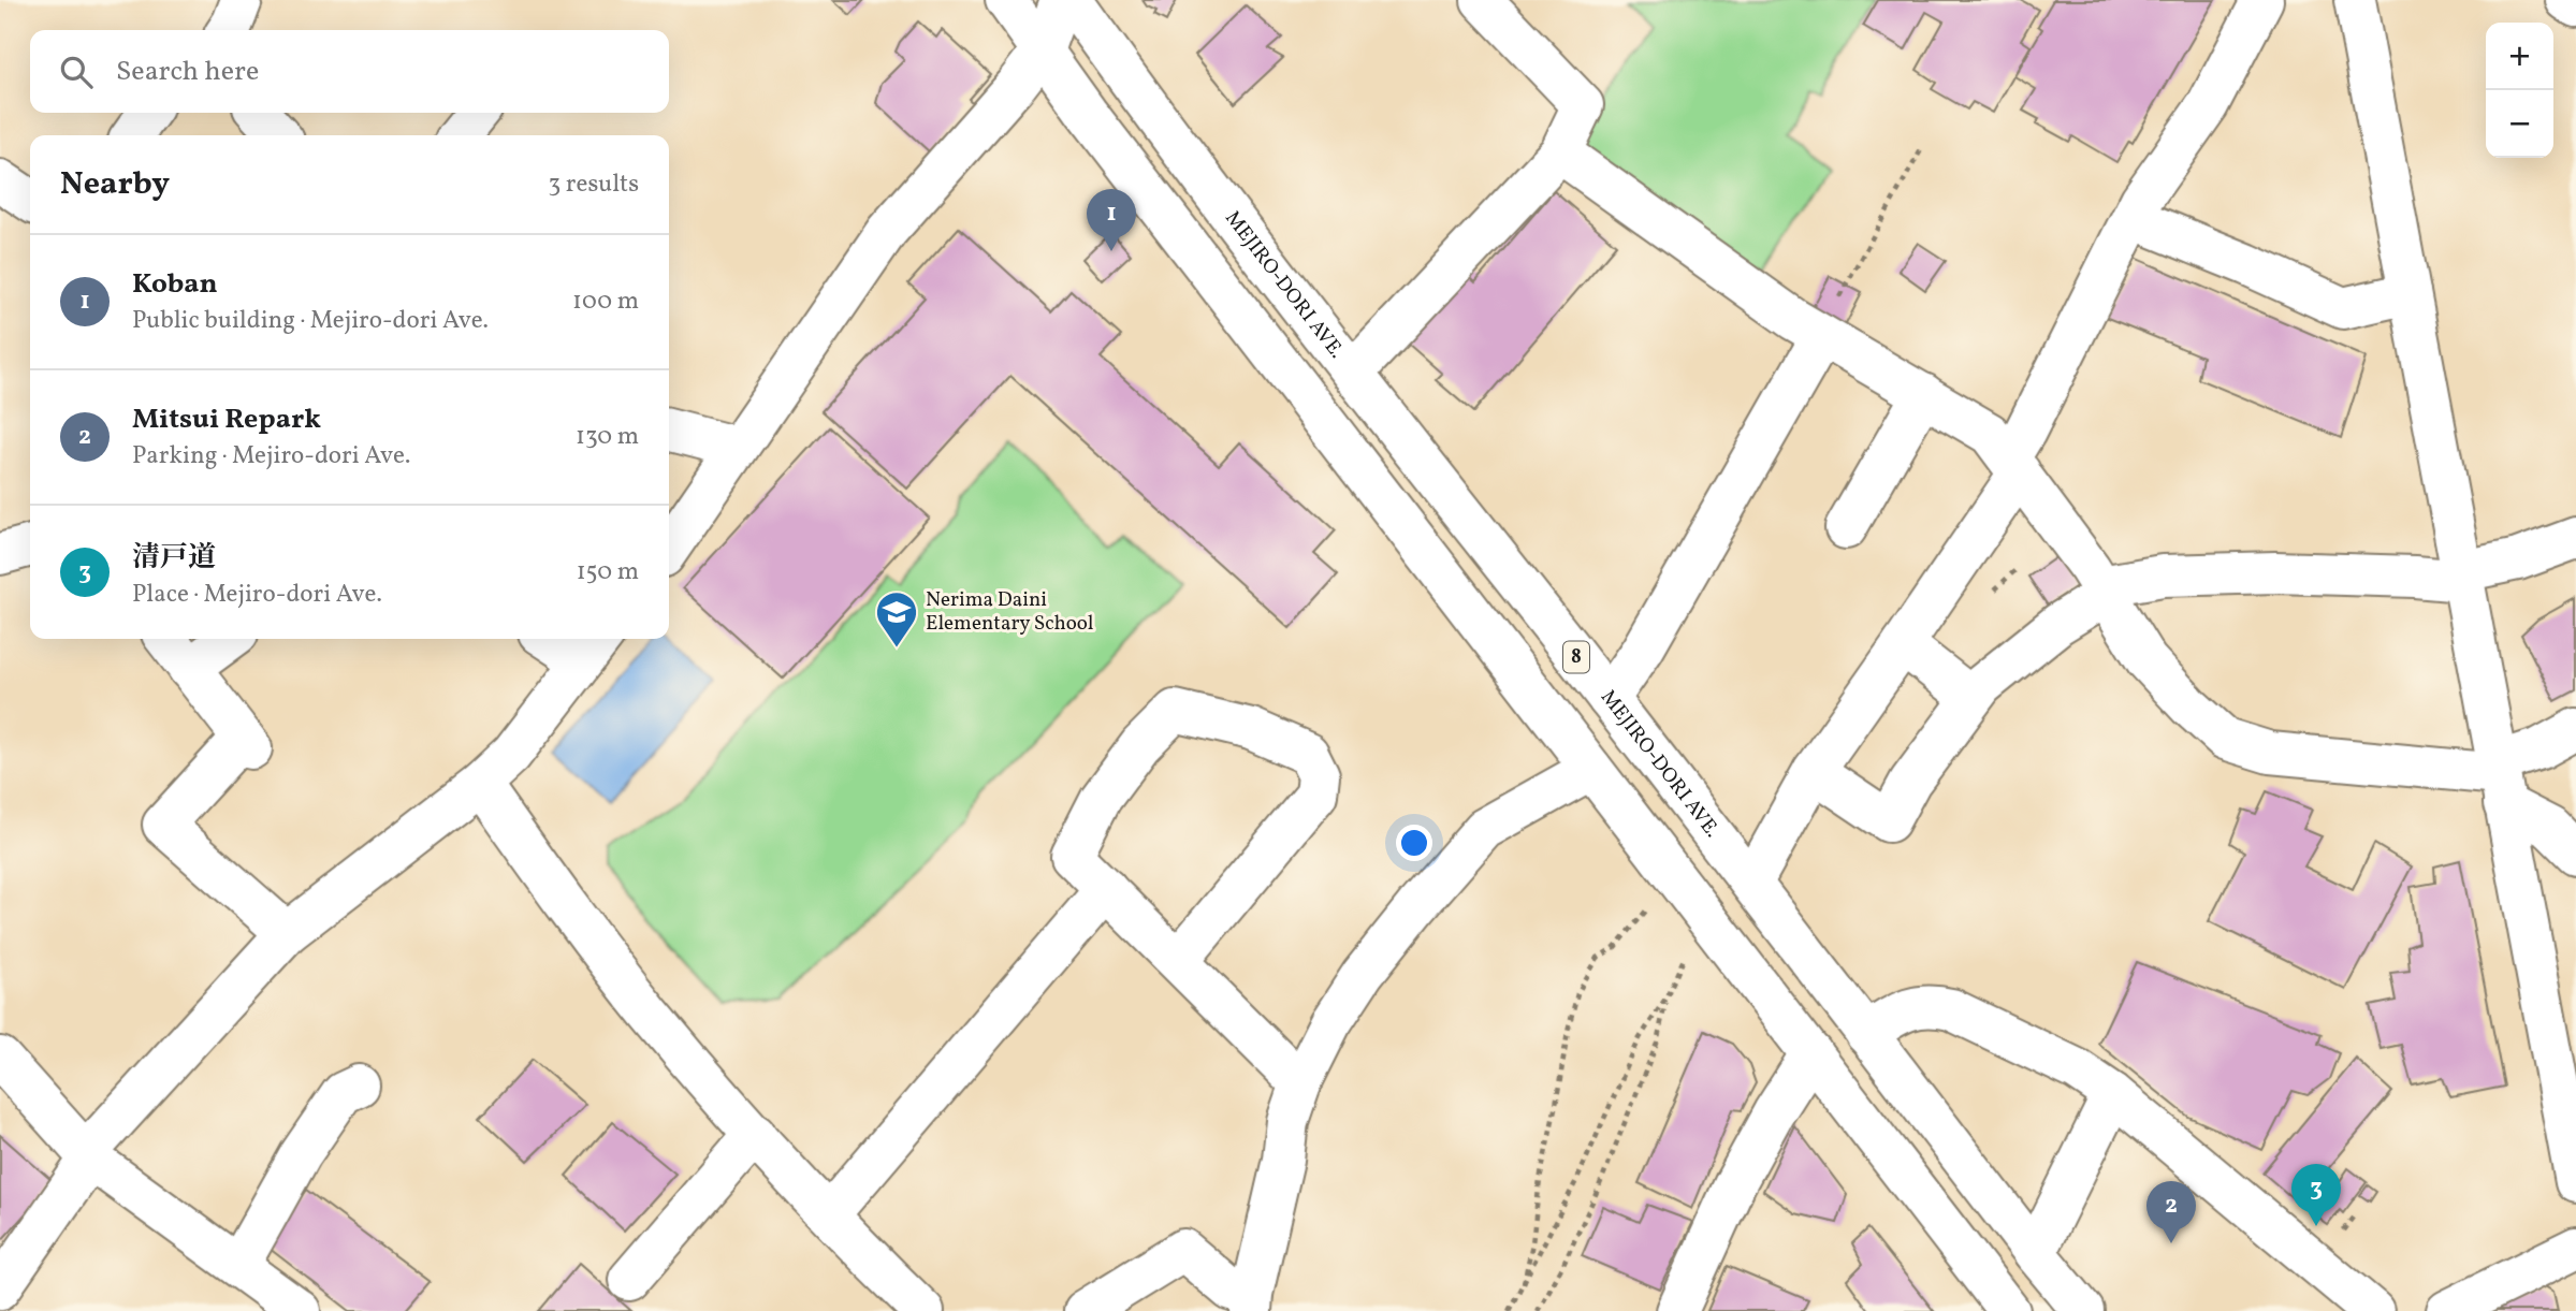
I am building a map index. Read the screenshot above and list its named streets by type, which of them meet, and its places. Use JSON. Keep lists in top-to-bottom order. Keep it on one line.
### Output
{"streets":{"street":["MEJIRO-DORI AVE.","8"]},"places":{"school or university":["Nerima Daini Elementary School"]},"page":{"map_buttons":["+","−"],"search":"Search here","heading":["Nearby","3 results"],"pins":["1","3","2"],"list":[{"mark":"1","name":"Koban","note":"Public building · Mejiro-dori Ave.","value":"100 m"},{"mark":"2","name":"Mitsui Repark","note":"Parking · Mejiro-dori Ave.","value":"130 m"},{"mark":"3","name":"清戸道","note":"Place · Mejiro-dori Ave.","value":"150 m"}]}}
